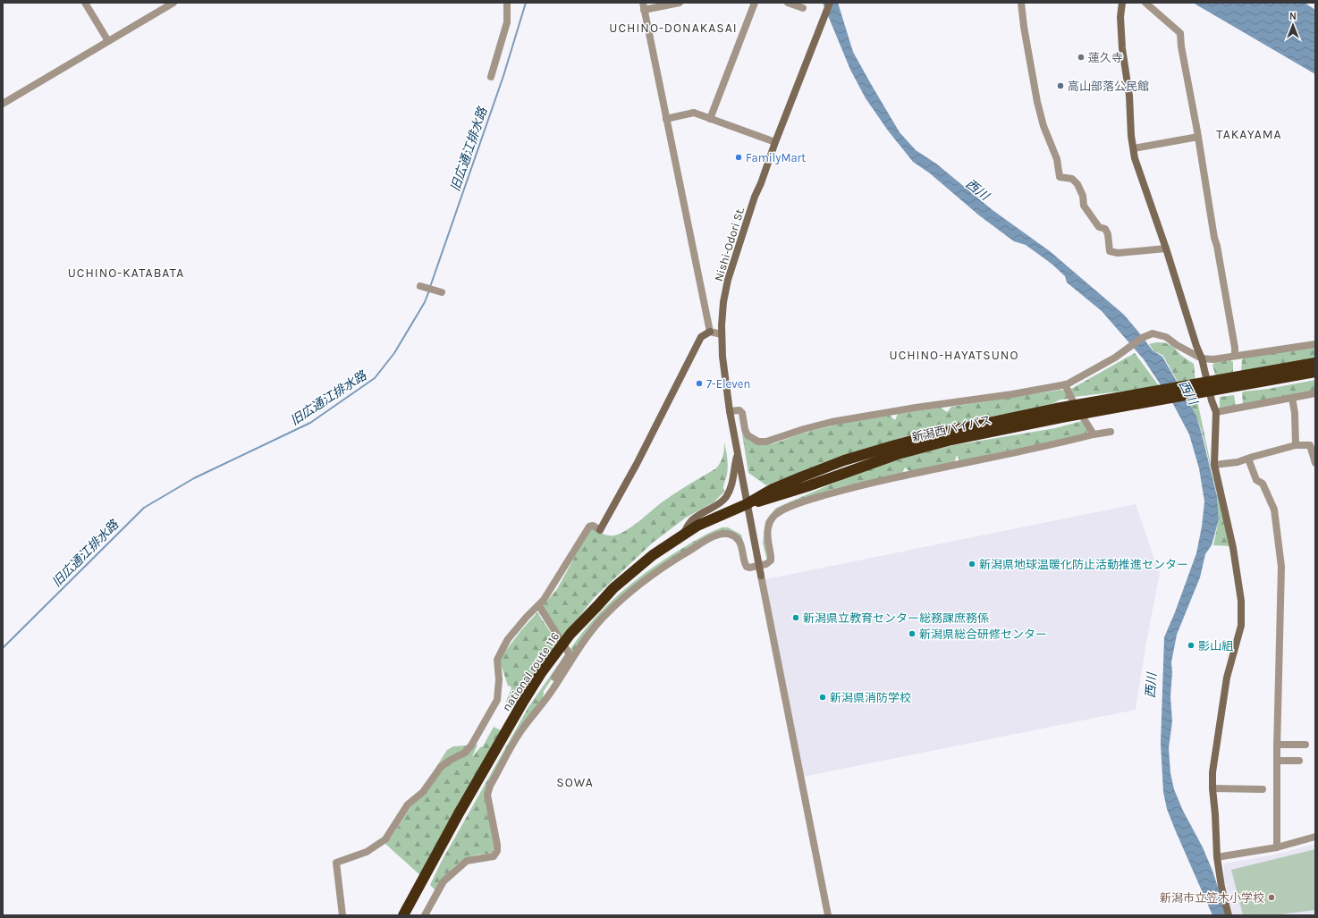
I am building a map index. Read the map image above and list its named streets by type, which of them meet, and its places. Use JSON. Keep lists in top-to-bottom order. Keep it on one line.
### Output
{"streets":{"highway":["新潟西バイパス","national route 116"],"street":["Nishi-Odori St."]},"crossings":[["Nishi-Odori St.","新潟西バイパス"],["Nishi-Odori St.","national route 116"],["新潟西バイパス","national route 116"]],"districts":["UCHINO-DONAKASAI","TAKAYAMA","UCHINO-KATABATA","UCHINO-HAYATSUNO","SOWA"],"water":["旧広通江排水路","西川"],"places":["蓮久寺","高山部落公民館","FamilyMart","7-Eleven","新潟県地球温暖化防止活動推進センター","新潟県立教育センター総務課庶務係","新潟県総合研修センター","影山組","新潟県消防学校","新潟市立笠木小学校"],"north":"top"}
